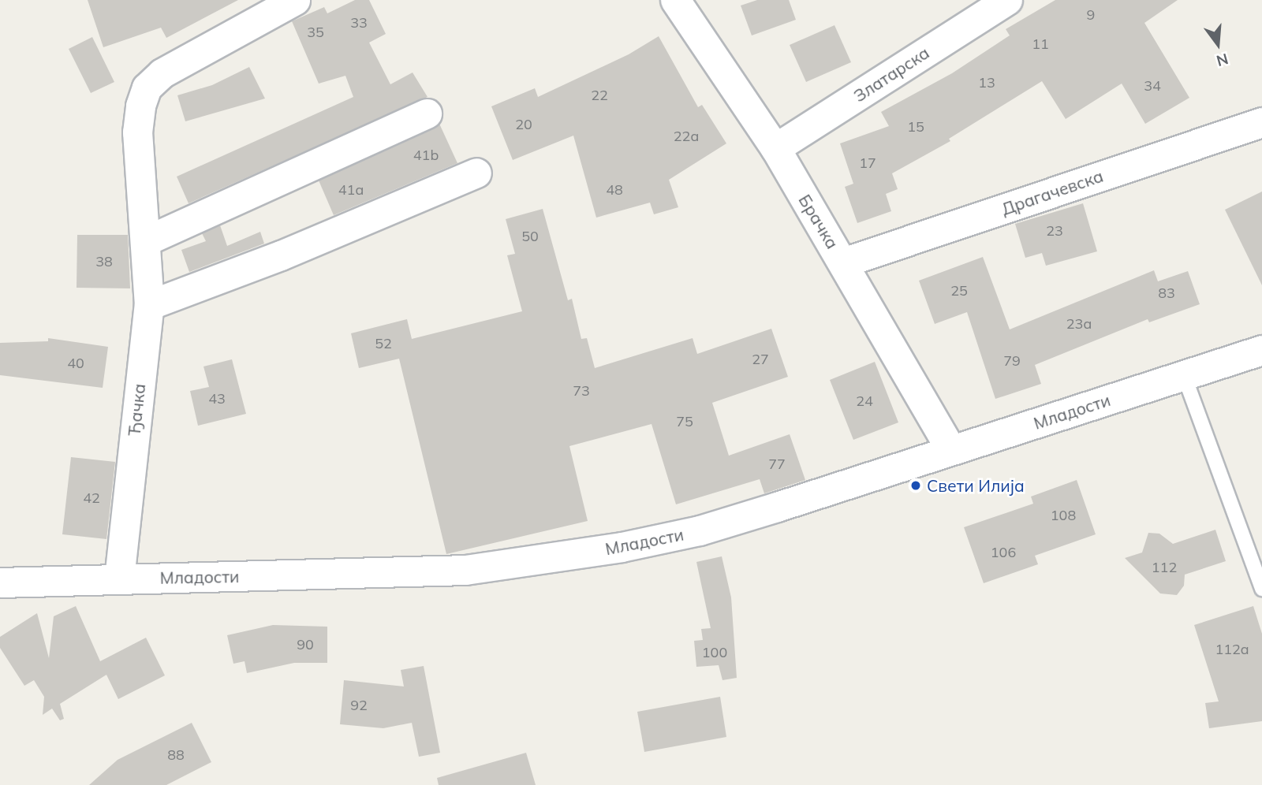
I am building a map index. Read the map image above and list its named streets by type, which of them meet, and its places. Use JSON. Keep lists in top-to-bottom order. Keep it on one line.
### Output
{"streets":{"street":["Златарска","Драгачевска","Брачка","Ђачка","Младости"]},"crossings":[["Златарска","Брачка"],["Драгачевска","Брачка"],["Брачка","Младости"],["Ђачка","Младости"]],"places":["Свети Илија"],"house_numbers":["9","33","35","11","13","34","22","20","15","22a","41b","17","41a","48","23","50","38","25","83","23a","52","27","79","40","73","43","24","75","77","42","108","106","112","90","112a","100","92","88"],"north":"bottom"}
